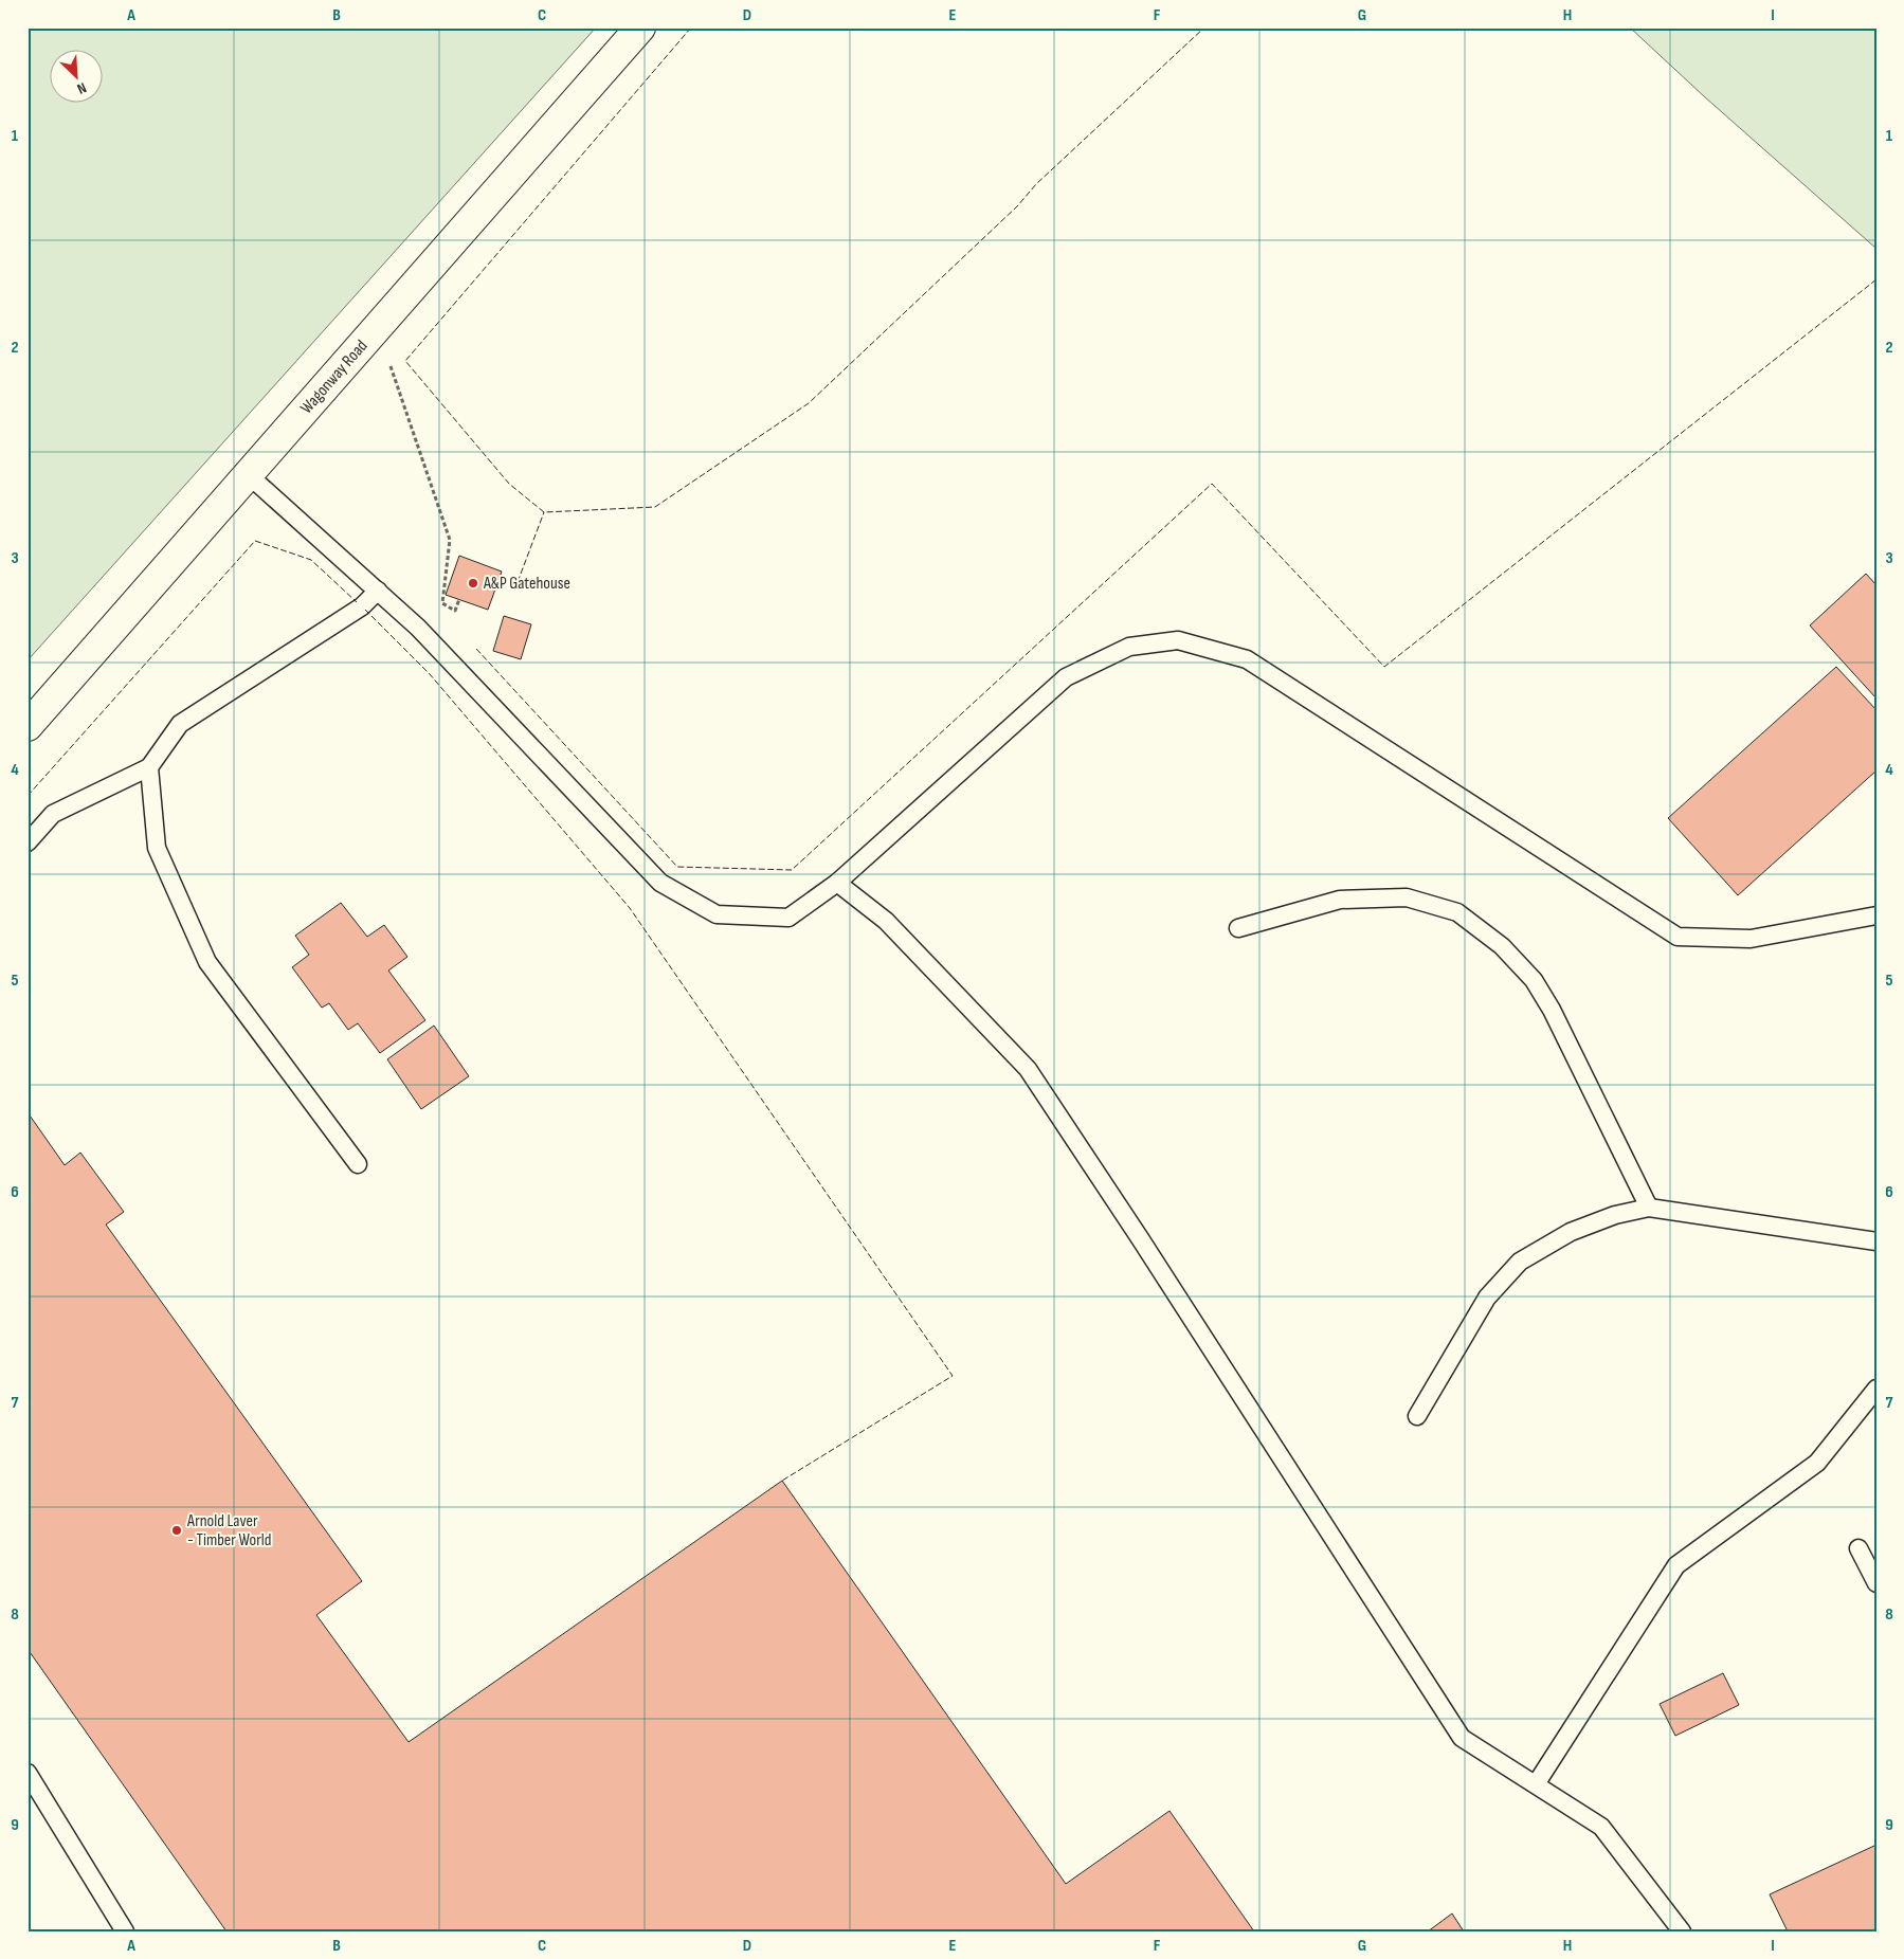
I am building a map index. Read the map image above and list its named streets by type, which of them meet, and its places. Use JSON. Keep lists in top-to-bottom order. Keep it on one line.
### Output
{"streets":{"main road":["Wagonway Road"]},"places":["A&P Gatehouse","Arnold Laver - Timber World"],"north":"bottom right","grid":{"columns":["A","B","C","D","E","F","G","H","I"],"rows":["1","2","3","4","5","6","7","8","9"]}}
